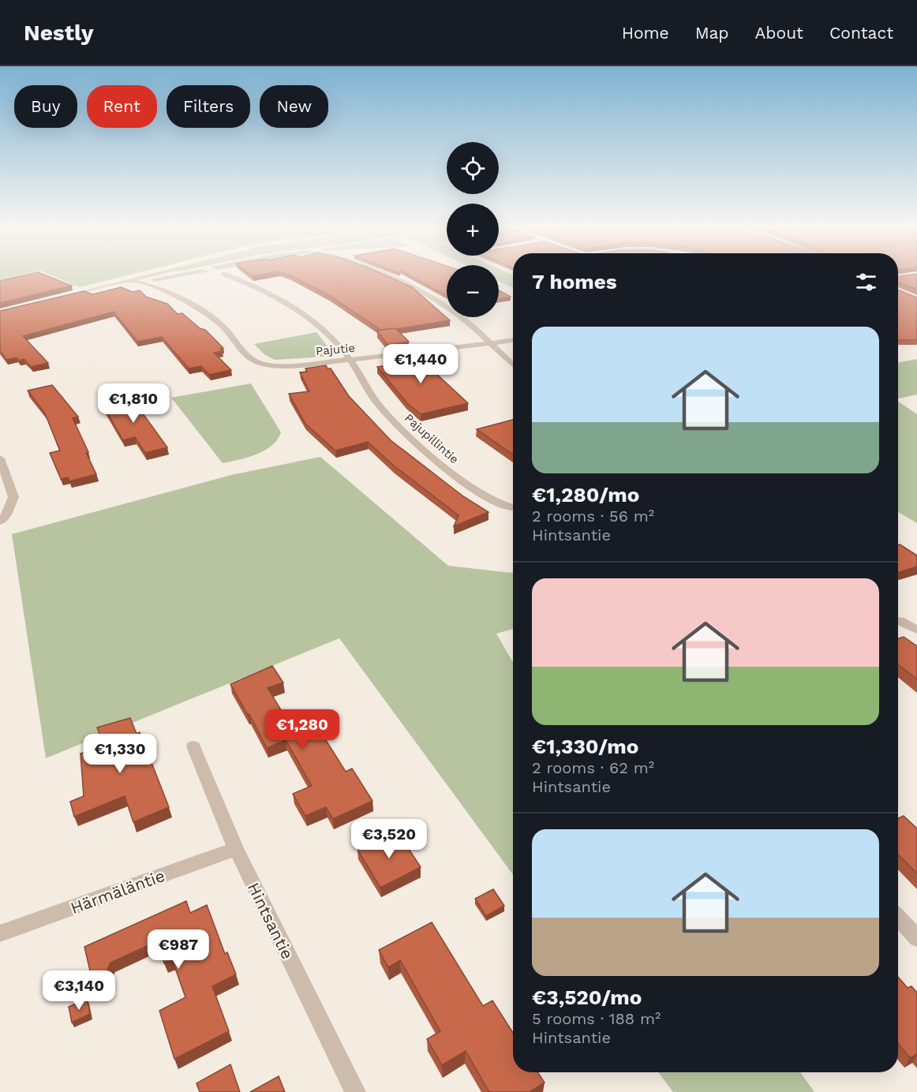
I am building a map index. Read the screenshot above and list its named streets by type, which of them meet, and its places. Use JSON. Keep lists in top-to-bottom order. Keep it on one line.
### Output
{"streets":{"street":["Pajutie","Pajupillintie","Härmäläntie","Hintsantie"]},"crossings":[["Pajutie","Pajupillintie"],["Härmäläntie","Hintsantie"]],"page":{"header":"Nestly","nav":["Home","Map","About","Contact"],"chip":["Buy","Rent","Filters","New"],"map_buttons":["+","−"],"heading":"7 homes","list":[{"name":"€1,280/mo","note":"2 rooms · 56 m² · Hintsantie"},{"name":"€1,330/mo","note":"2 rooms · 62 m² · Hintsantie"},{"name":"€3,520/mo","note":"5 rooms · 188 m² · Hintsantie"}],"price":["€1,440","€1,810","€1,280","€1,330","€3,520","€987","€3,140"]}}
